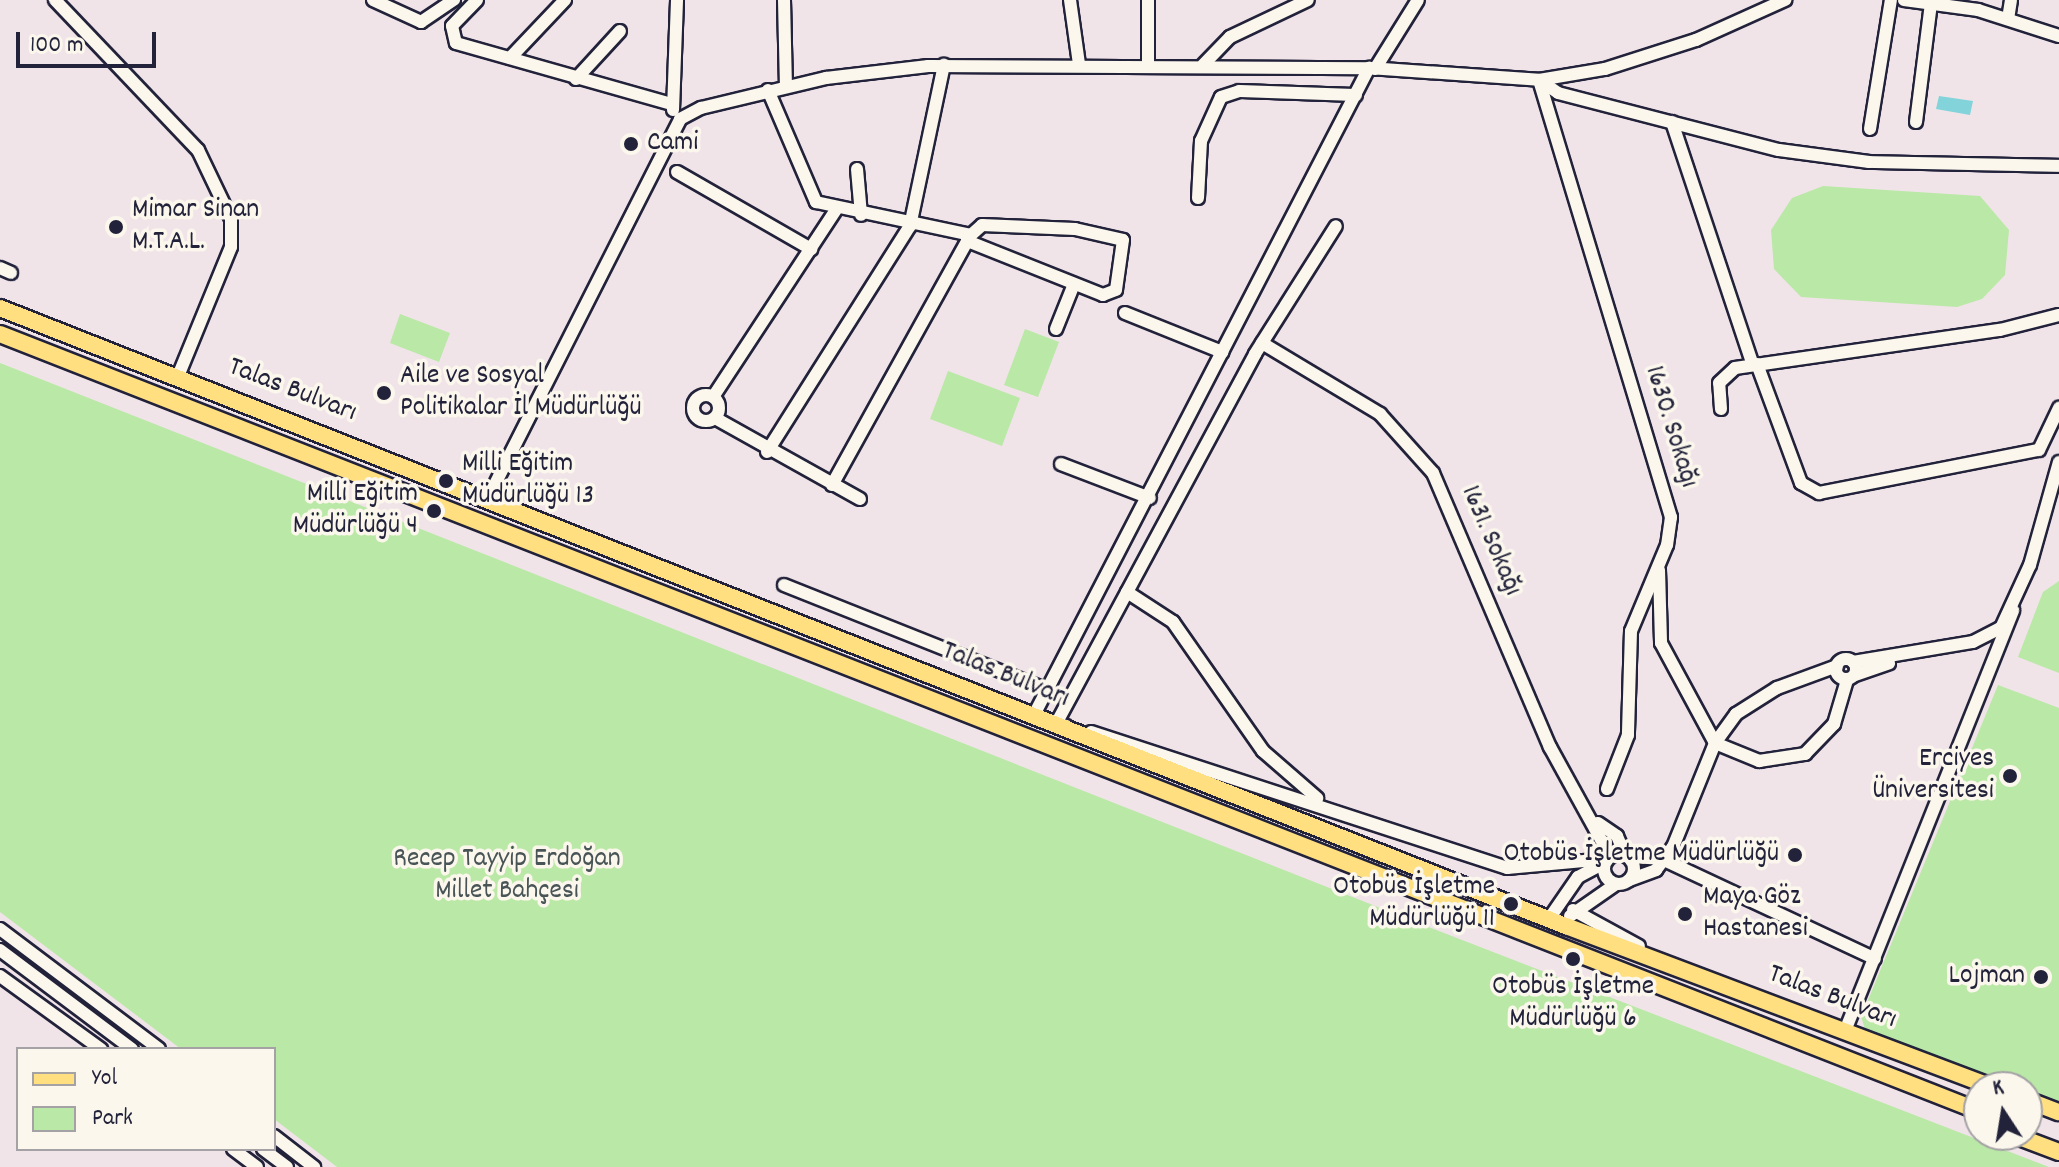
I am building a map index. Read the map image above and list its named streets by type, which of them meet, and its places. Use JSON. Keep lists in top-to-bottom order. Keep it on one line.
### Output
{"streets":{"main road":["Talas Bulvarı"],"street":["1630. Sokağı","1631. Sokağı"]},"parks":["Recep Tayyip Erdoğan Millet Bahçesi"],"places":["Cami","Mimar Sinan M.T.A.L.","Aile ve Sosyal Politikalar İl Müdürlüğü","Milli Eğitim Müdürlüğü 13","Milli Eğitim Müdürlüğü 4","Erciyes Üniversitesi","Otobüs İşletme Müdürlüğü","Otobüs İşletme Müdürlüğü 11","Maya Göz Hastanesi","Otobüs İşletme Müdürlüğü 6","Lojman"],"legend":["Yol","Park"],"scale_bar":"100 m","north":"top"}
